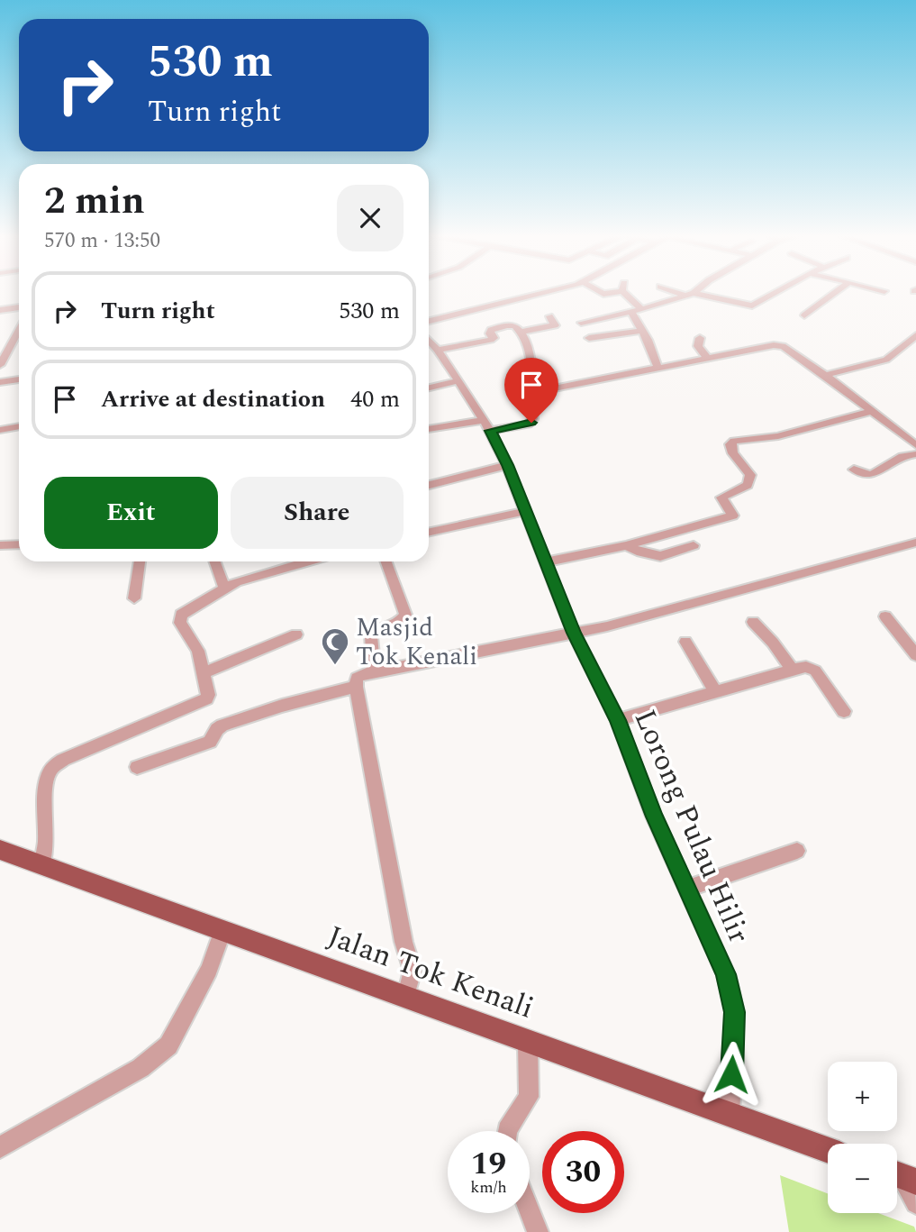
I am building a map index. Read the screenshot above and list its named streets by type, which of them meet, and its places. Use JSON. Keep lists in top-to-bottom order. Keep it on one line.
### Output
{"streets":{"main road":["Jalan Tok Kenali"],"street":["Lorong Pulau Hilir"]},"crossings":[["Lorong Pulau Hilir","Jalan Tok Kenali"]],"places":{"mosque":["Masjid Tok Kenali"]},"page":{"turn":["530 m","Turn right"],"heading":["2 min","570 m · 13:50"],"list":[{"name":"Turn right","value":"530 m"},{"name":"Arrive at destination","value":"40 m"}],"buttons":["Exit","Share"],"map_buttons":["+","−"],"speed":"19 km/h","limit":"30"}}
